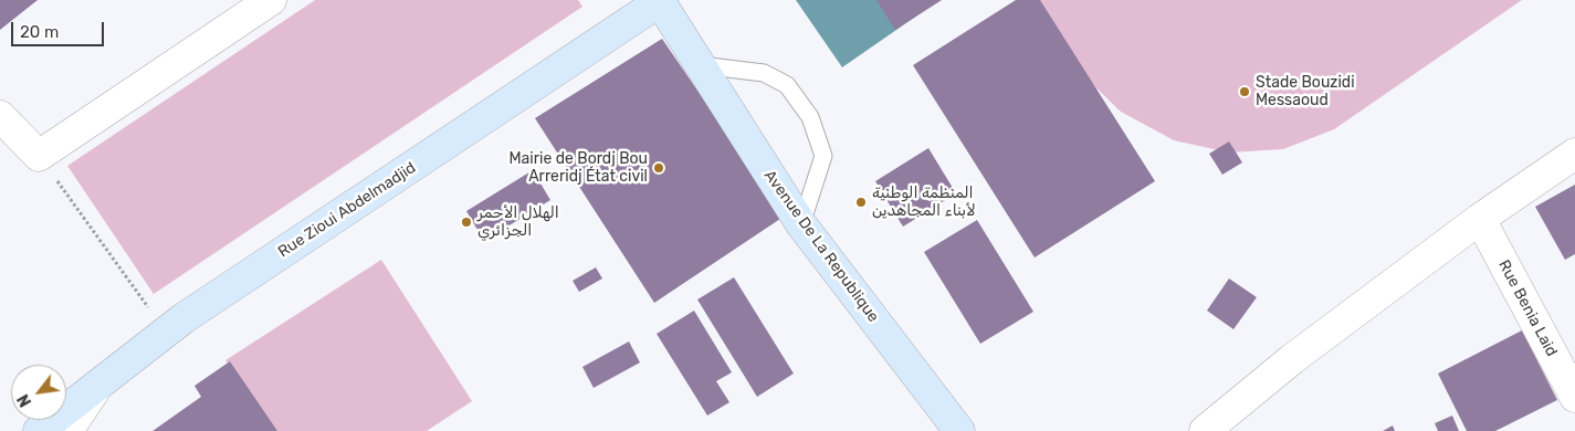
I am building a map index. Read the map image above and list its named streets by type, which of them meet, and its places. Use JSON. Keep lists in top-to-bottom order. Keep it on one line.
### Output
{"streets":{"main road":["Rue Zioui Abdelmadjid","Avenue De La Republique"],"street":["Rue Benia Laid"]},"crossings":[["Rue Zioui Abdelmadjid","Avenue De La Republique"]],"places":["Stade Bouzidi Messaoud","Mairie de Bordj Bou Arreridj État civil","المنظمة الوطنية لأبناء المجاهدين","الهلال الأحمر الجزائري"],"scale_bar":"20 m","north":"bottom left"}
